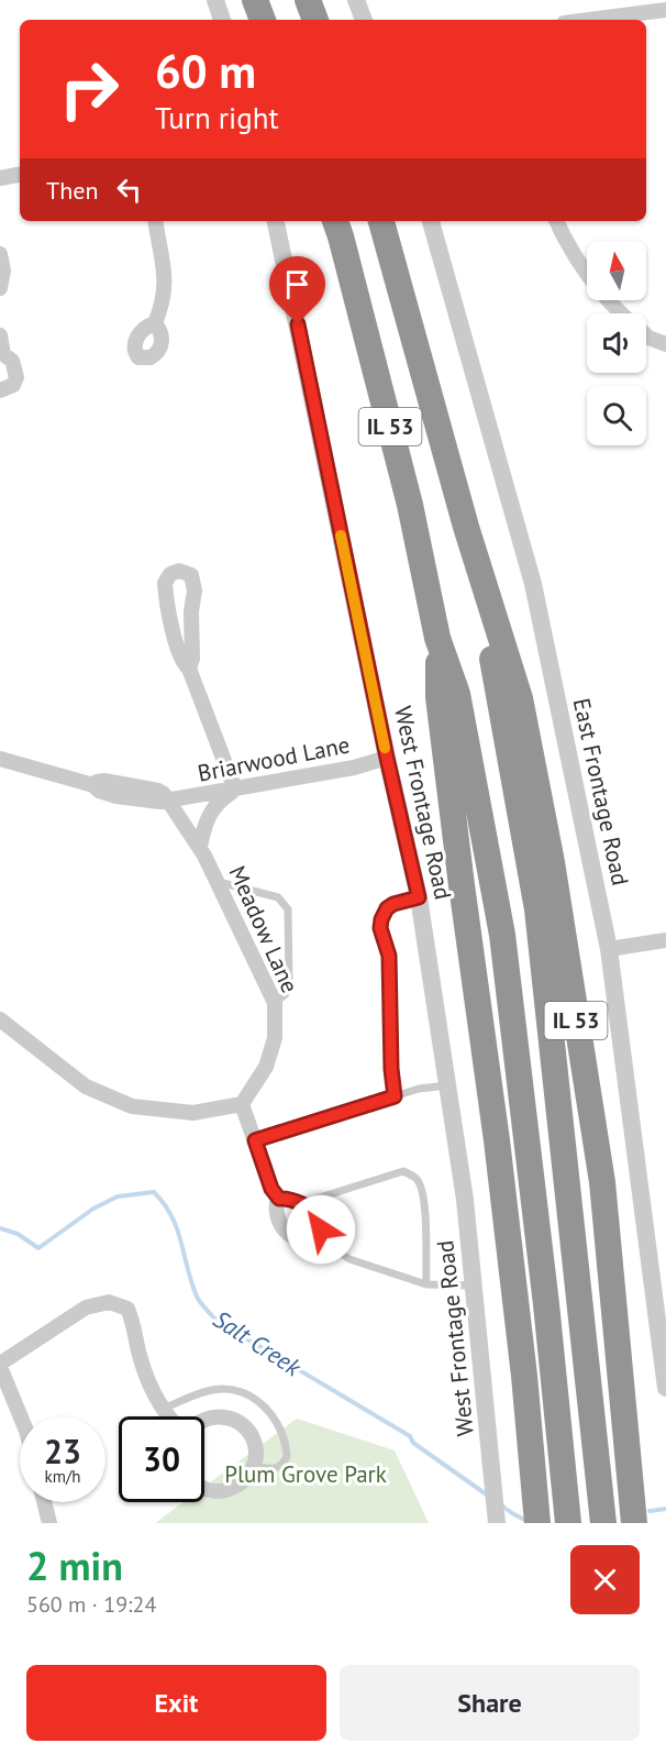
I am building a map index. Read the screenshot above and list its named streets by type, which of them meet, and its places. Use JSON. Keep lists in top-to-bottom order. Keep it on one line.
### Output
{"streets":{"highway":["IL 53"],"street":["Briarwood Lane","East Frontage Road","West Frontage Road","Meadow Lane"]},"crossings":[["Briarwood Lane","West Frontage Road"],["Briarwood Lane","Meadow Lane"]],"water":["Salt Creek"],"parks":["Plum Grove Park"],"north":"top","page":{"turn":["60 m","Turn right"],"then":"Then","speed":"23 km/h","limit":"30","heading":["2 min","560 m · 19:24"],"buttons":["Exit","Share"]}}
